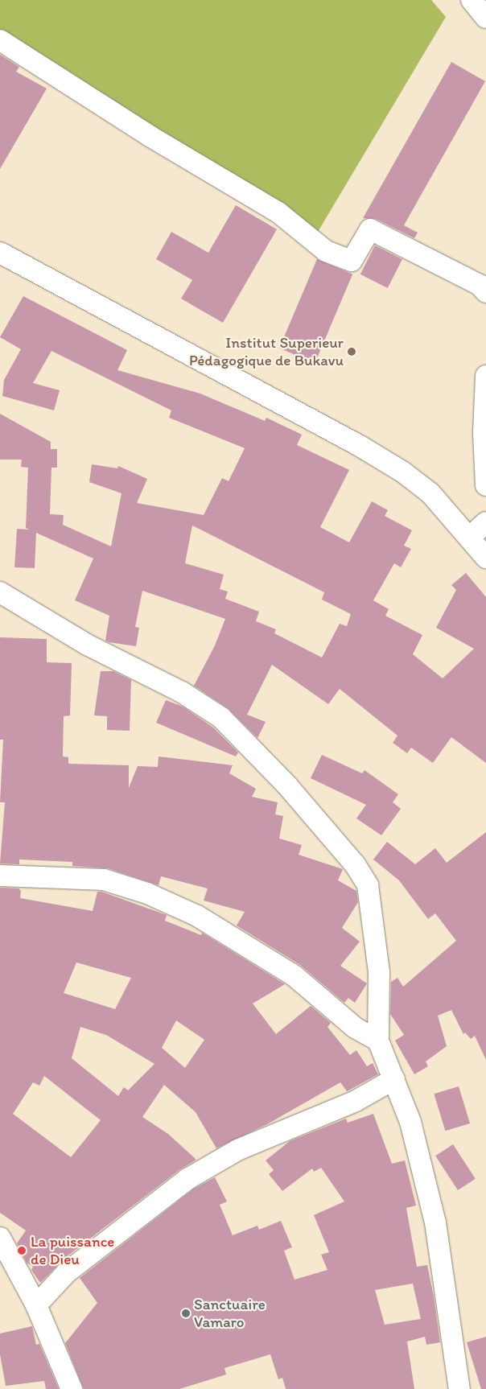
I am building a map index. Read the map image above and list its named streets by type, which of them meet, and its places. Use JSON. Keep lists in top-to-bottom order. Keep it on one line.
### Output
{"places":["Institut Superieur Pédagogique de Bukavu","La puissance de Dieu","Sanctuaire Vamaro"]}
